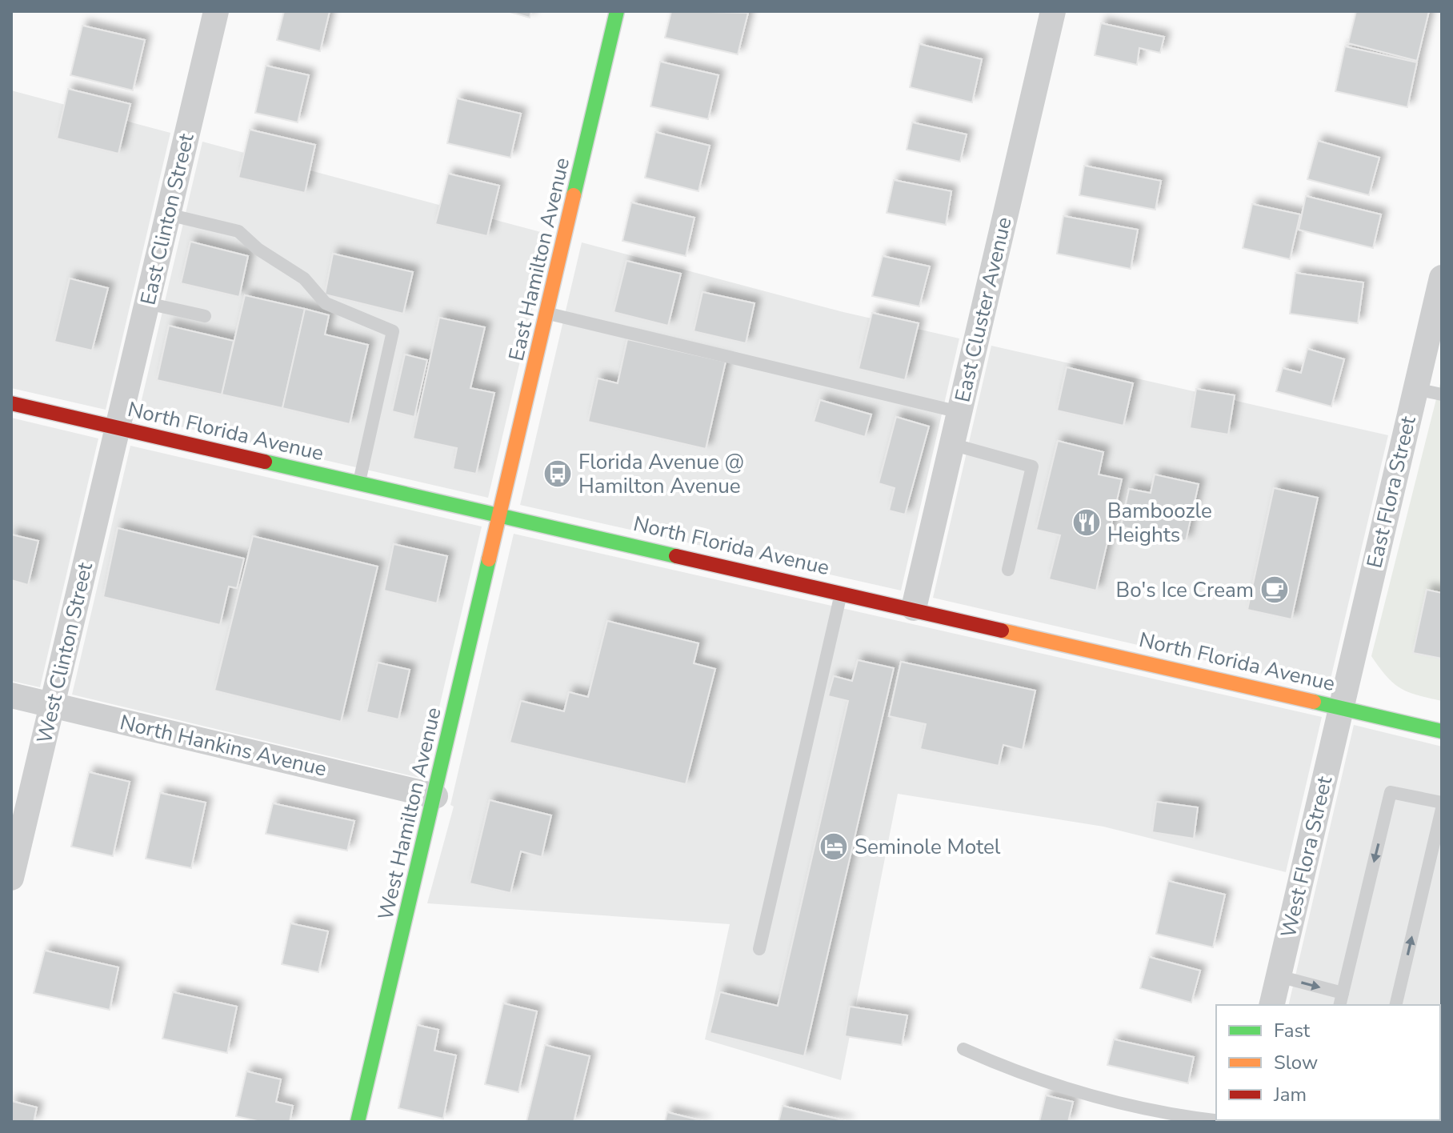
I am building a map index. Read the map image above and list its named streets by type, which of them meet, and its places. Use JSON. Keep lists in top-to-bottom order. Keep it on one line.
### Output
{"streets":{"main road":["East Hamilton Avenue","North Florida Avenue","West Hamilton Avenue"],"street":["East Clinton Street","East Cluster Avenue","East Flora Street","West Clinton Street","North Hankins Avenue","West Flora Street"]},"crossings":[["East Clinton Street","North Florida Avenue"],["East Clinton Street","West Clinton Street"],["East Hamilton Avenue","North Florida Avenue"],["East Hamilton Avenue","West Hamilton Avenue"],["East Cluster Avenue","North Florida Avenue"],["North Florida Avenue","East Flora Street"],["North Florida Avenue","West Clinton Street"],["North Florida Avenue","West Hamilton Avenue"],["North Florida Avenue","West Flora Street"],["East Flora Street","West Flora Street"],["West Clinton Street","North Hankins Avenue"],["North Hankins Avenue","West Hamilton Avenue"]],"places":{"bus stop":["Florida Avenue @ Hamilton Avenue"],"restaurant":["Bamboozle Heights"],"cafe":["Bo's Ice Cream"],"hotel":["Seminole Motel"]},"legend":["Fast","Slow","Jam"]}
